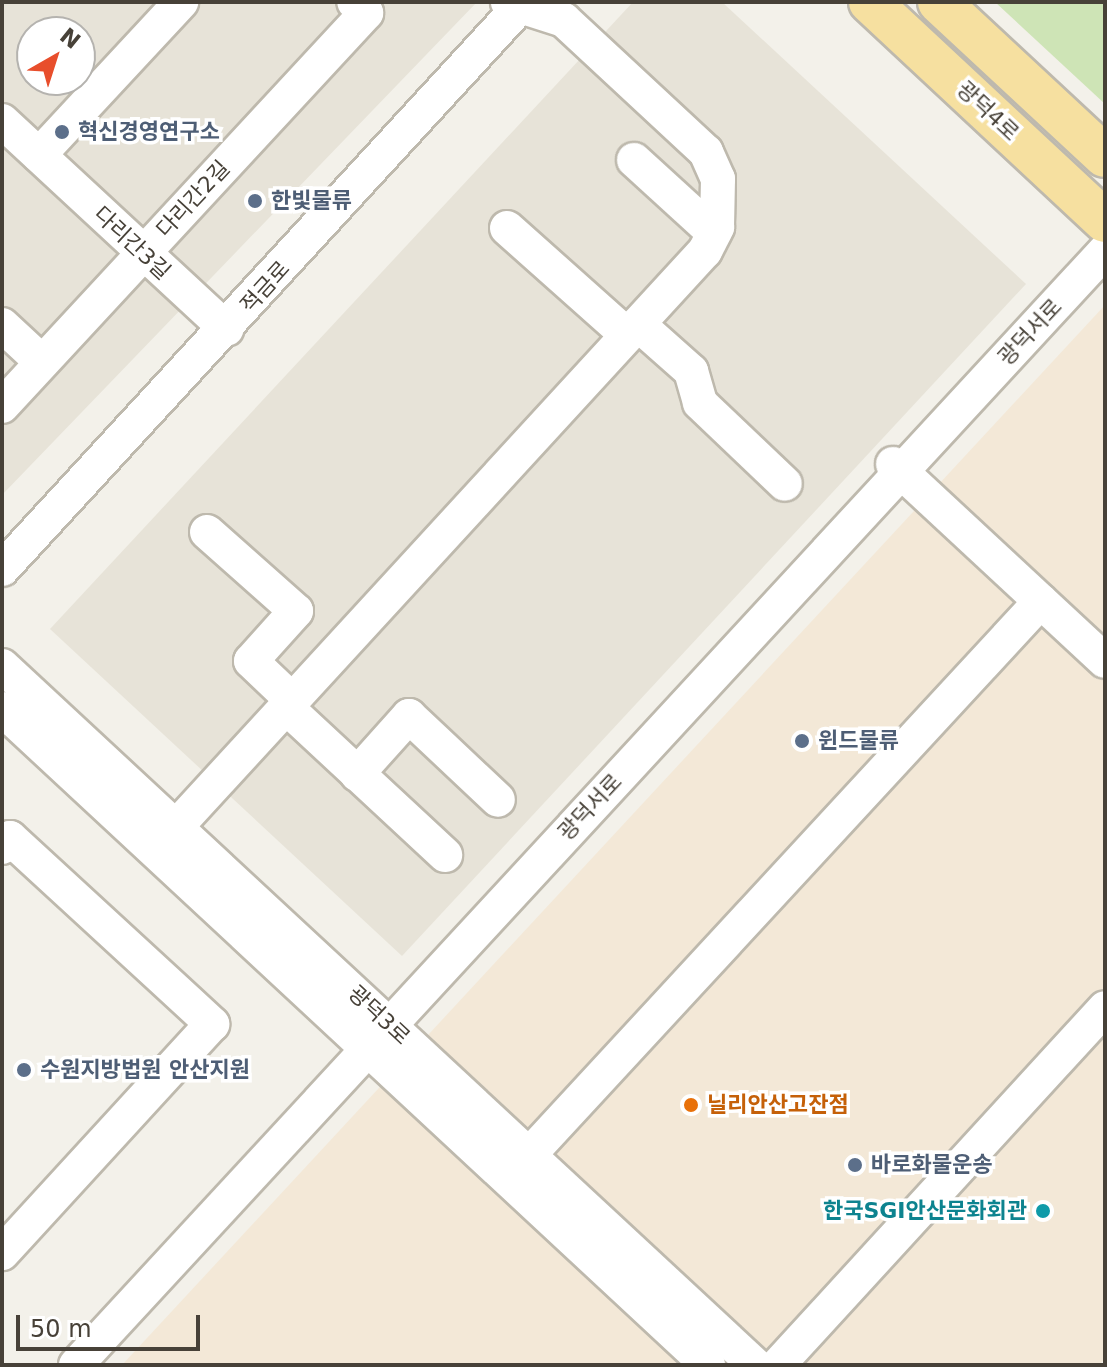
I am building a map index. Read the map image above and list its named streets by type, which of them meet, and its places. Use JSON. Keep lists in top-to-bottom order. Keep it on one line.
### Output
{"streets":{"main road":["광덕4로"],"street":["다리간2길","다리간3길","적금로","광덕서로","광덕3로"]},"crossings":[["다리간2길","다리간3길"],["다리간3길","적금로"],["광덕서로","광덕3로"]],"places":["혁신경영연구소","한빛물류","윈드물류","수원지방법원 안산지원","닐리안산고잔점","바로화물운송","한국SGI안산문화회관"],"scale_bar":"50 m","north":"top right"}
